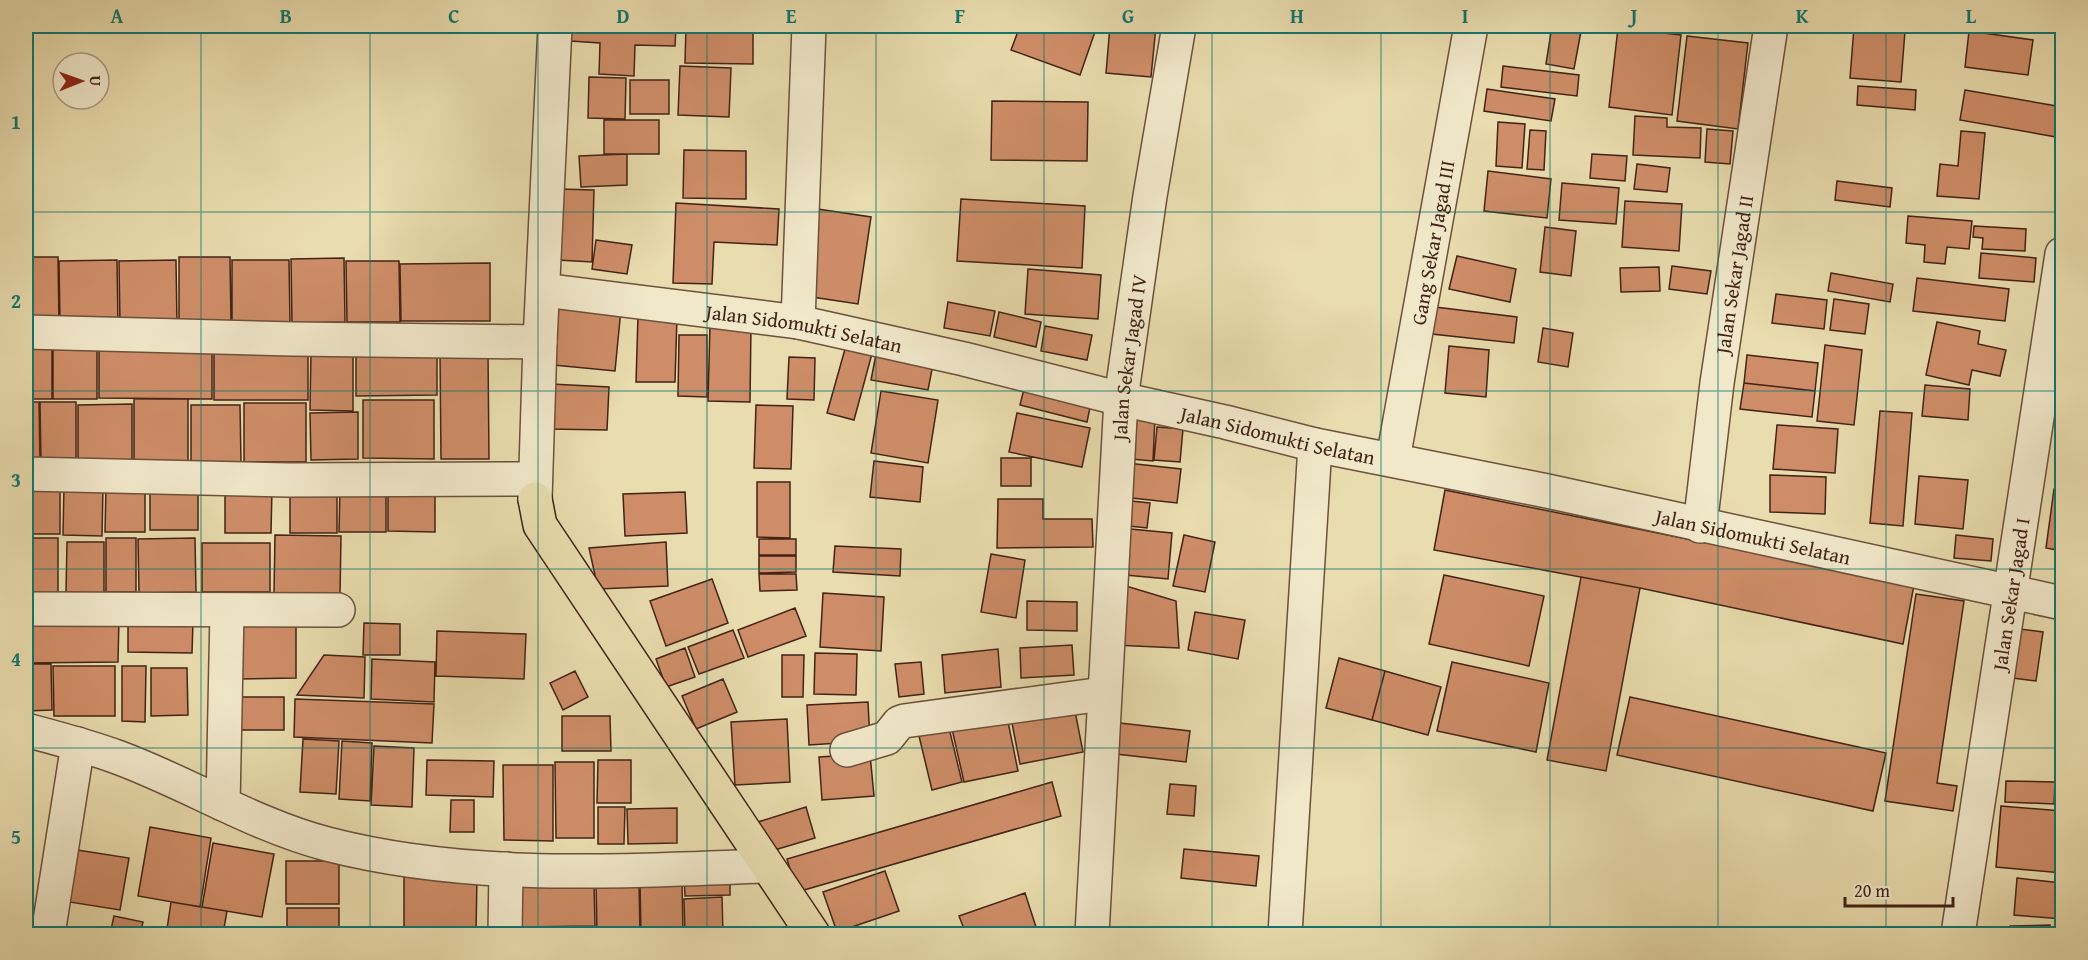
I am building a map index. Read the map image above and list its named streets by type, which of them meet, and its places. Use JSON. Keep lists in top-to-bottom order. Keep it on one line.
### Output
{"streets":{"street":["Gang Sekar Jagad III","Jalan Sekar Jagad II","Jalan Sidomukti Selatan","Jalan Sekar Jagad IV","Jalan Sekar Jagad I"]},"crossings":[["Gang Sekar Jagad III","Jalan Sidomukti Selatan"],["Jalan Sekar Jagad II","Jalan Sidomukti Selatan"],["Jalan Sidomukti Selatan","Jalan Sekar Jagad IV"],["Jalan Sidomukti Selatan","Jalan Sekar Jagad I"]],"scale_bar":"20 m","north":"right","grid":{"columns":["A","B","C","D","E","F","G","H","I","J","K","L"],"rows":["1","2","3","4","5"]}}
